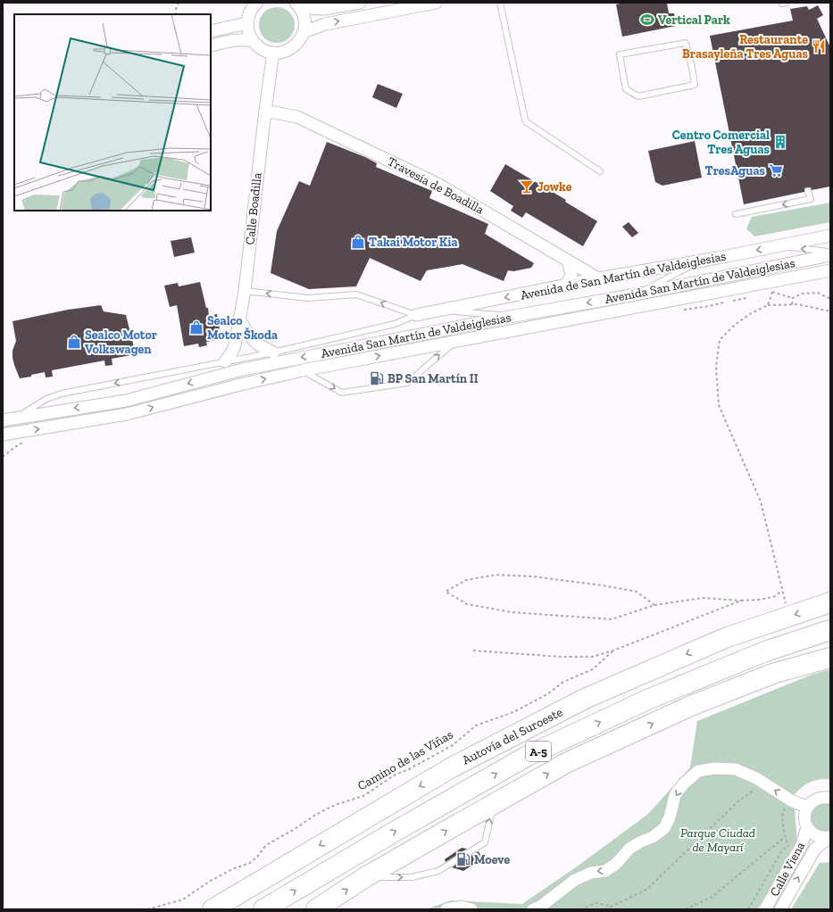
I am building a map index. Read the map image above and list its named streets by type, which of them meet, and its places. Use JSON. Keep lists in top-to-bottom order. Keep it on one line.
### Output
{"streets":{"highway":["Autovía del Suroeste","A-5"],"street":["Travesía de Boadilla","Calle Boadilla","Avenida de San Martín de Valdeiglesias","Avenida San Martín de Valdeiglesias","Calle Viena"],"path":["Camino de las Viñas"]},"crossings":[["Travesía de Boadilla","Calle Boadilla"],["Travesía de Boadilla","Avenida de San Martín de Valdeiglesias"]],"one_way":["Avenida de San Martín de Valdeiglesias"],"parks":["Parque Ciudad de Mayarí"],"places":{"sports":["Vertical Park"],"restaurant":["Restaurante Brasayleña Tres Aguas"],"building":["Centro Comercial Tres Aguas"],"supermarket":["TresAguas"],"bar":["Jowke"],"shop":["Takai Motor Kia","Sealco Motor Škoda","Sealco Motor Volkswagen"],"fuel station":["BP San Martín II","Moeve"]}}
